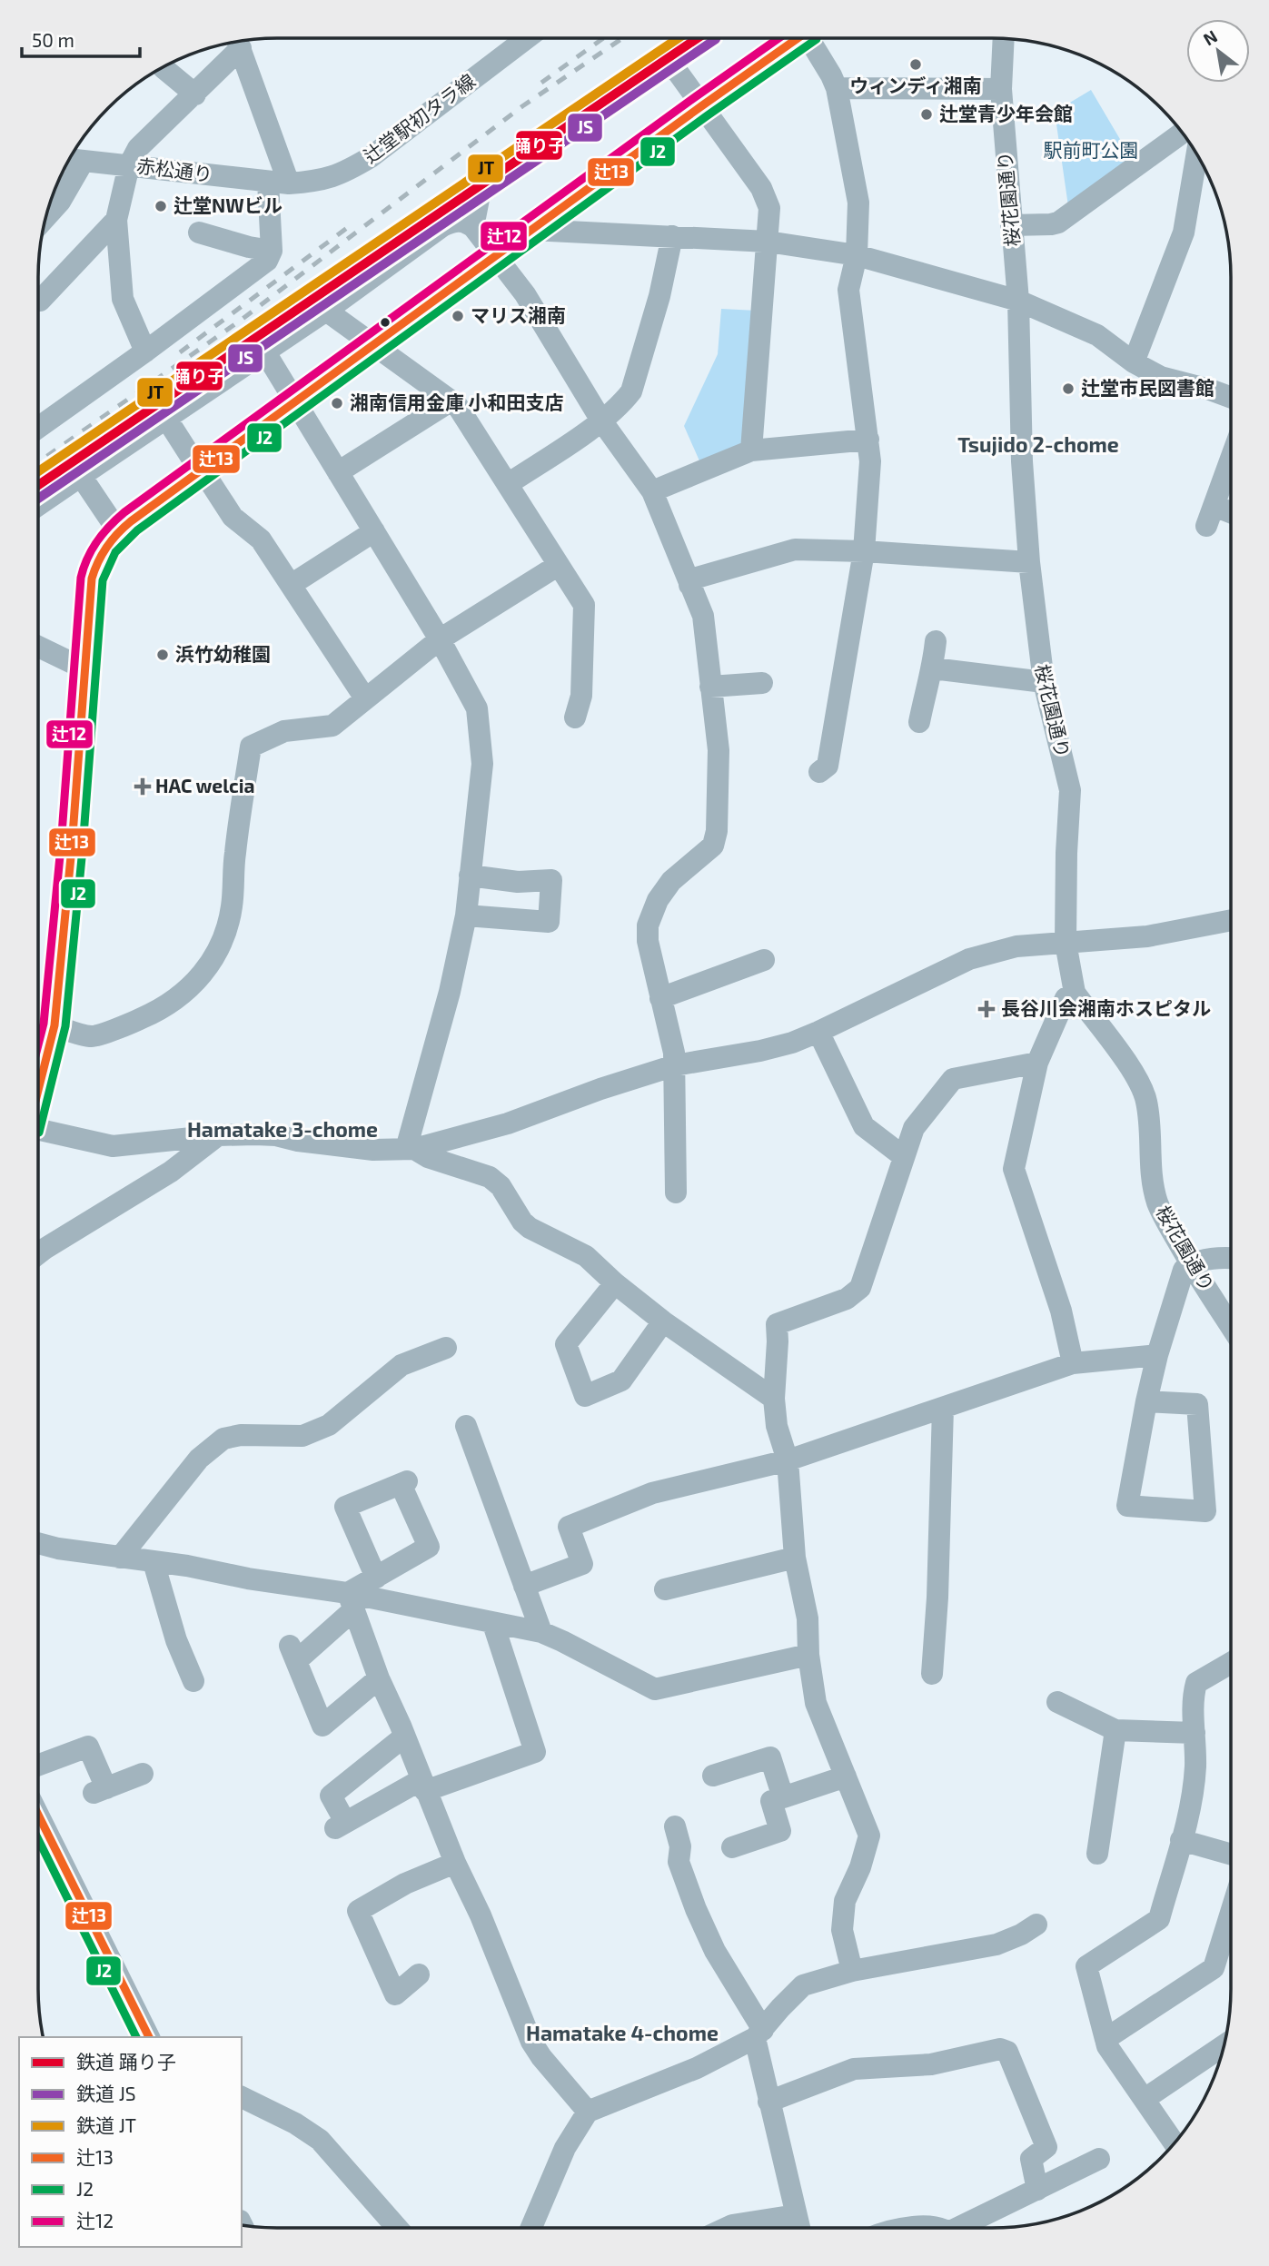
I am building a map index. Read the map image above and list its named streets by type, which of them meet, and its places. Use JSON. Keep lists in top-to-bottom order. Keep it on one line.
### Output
{"streets":{"street":["辻堂駅初タラ線","赤松通り","桜花園通り"]},"crossings":[["辻堂駅初タラ線","赤松通り"]],"districts":["Tsujido 2-chome","Hamatake 3-chome","Hamatake 4-chome"],"parks":["駅前町公園"],"places":{"other":["ウィンディ湘南","辻堂青少年会館","辻堂NWビル","マリス湘南","辻堂市民図書館","湘南信用金庫 小和田支店","浜竹幼稚園"],"health":["HAC welcia","長谷川会湘南ホスピタル"]},"lines":["rail line 踊り子","rail line JT","transit line 辻13","transit line 辻12","rail line JS","transit line J2"],"legend":["鉄道 踊り子","鉄道 JS","鉄道 JT","辻13","J2","辻12"],"scale_bar":"50 m","north":"top left"}
